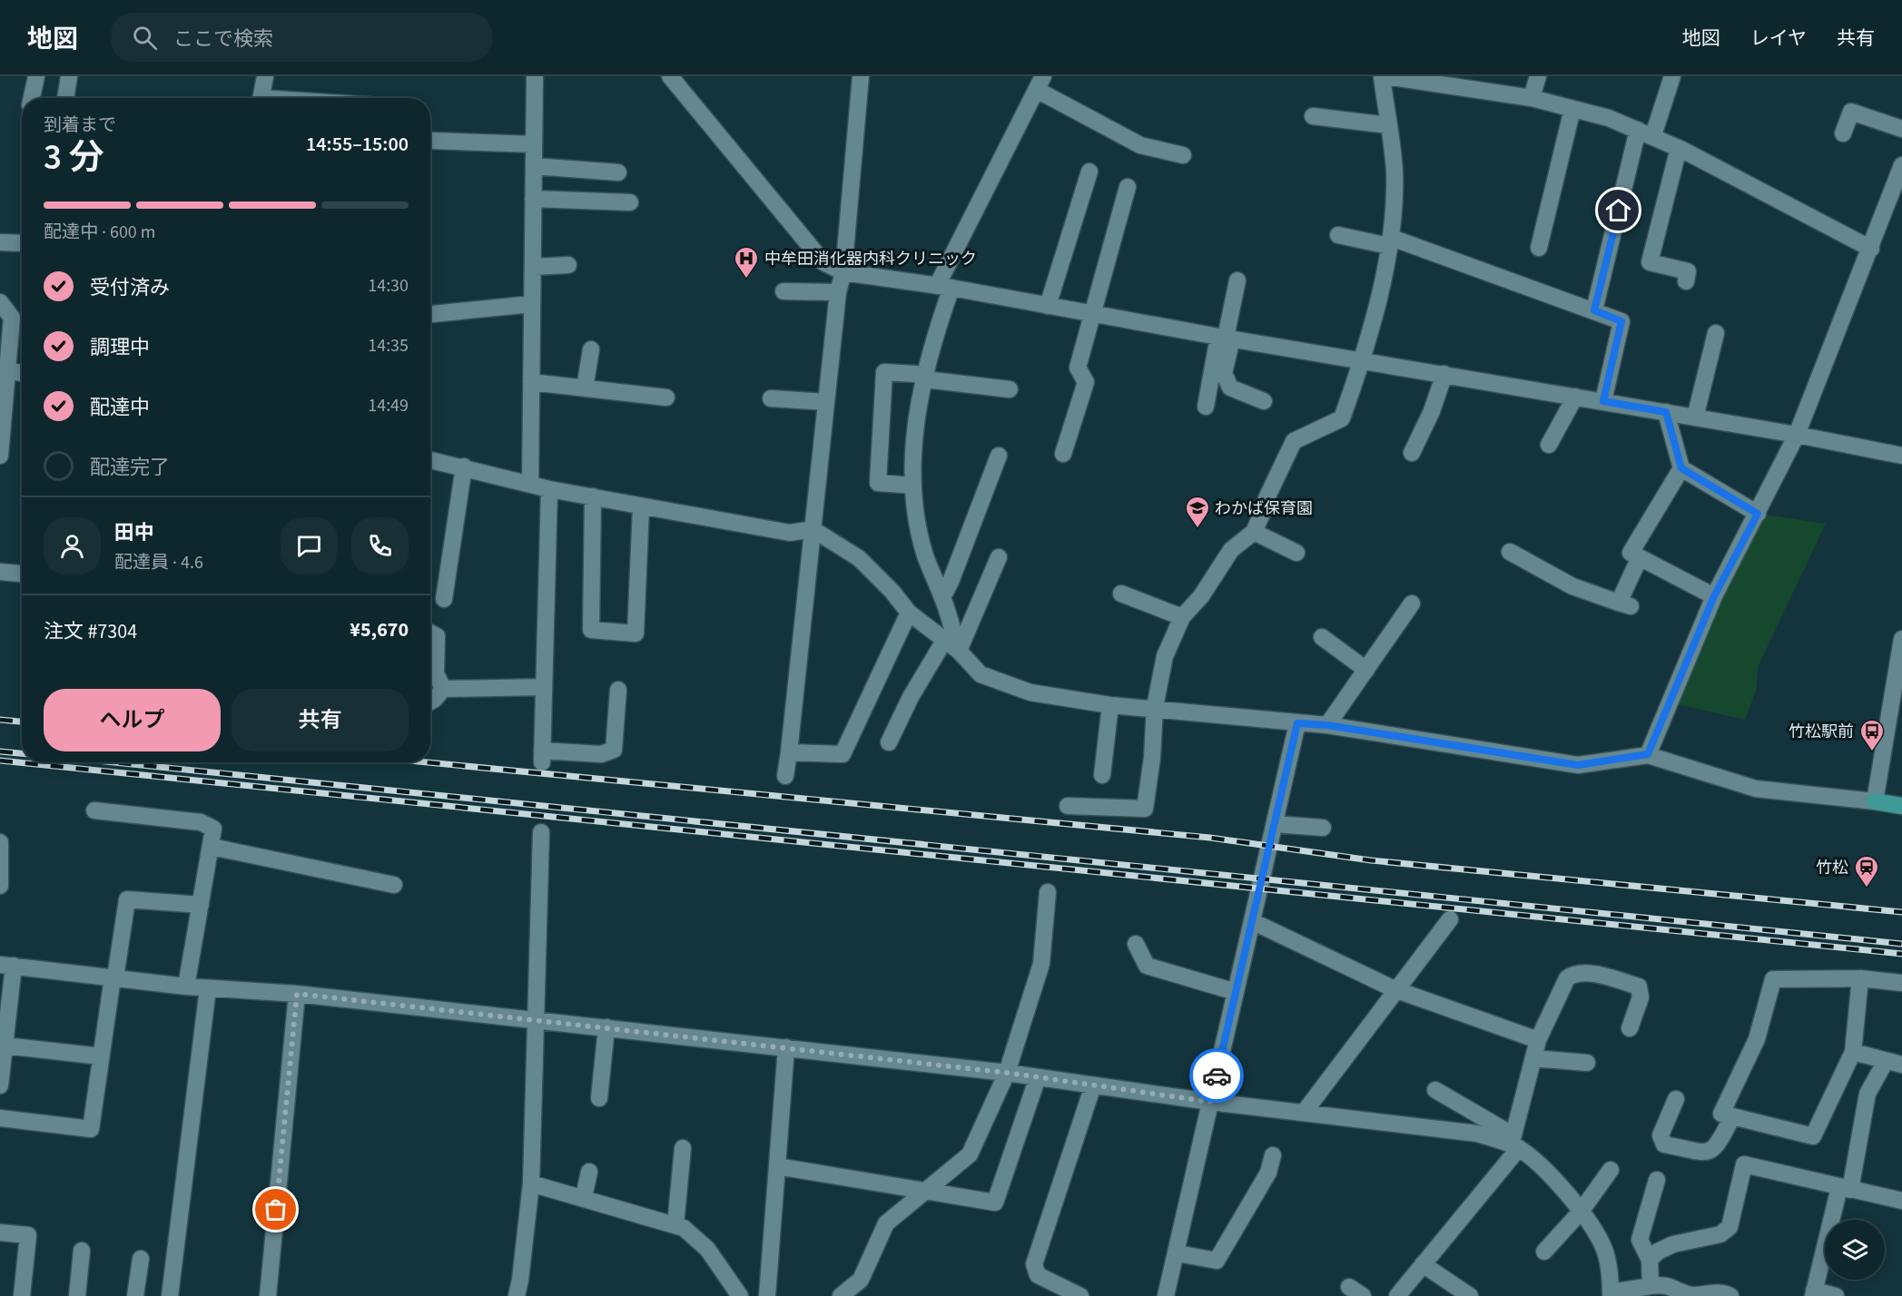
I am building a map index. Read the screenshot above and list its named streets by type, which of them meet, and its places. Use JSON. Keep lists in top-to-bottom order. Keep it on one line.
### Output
{"places":{"hospital":["中牟田消化器内科クリニック"],"school or university":["わかば保育園"],"bus stop":["竹松駅前"],"station":["竹松"]},"page":{"header":"地図","search":"ここで検索","nav":["地図","レイヤ","共有"],"heading":["3 分","到着まで","14:55–15:00"],"panel":["田中","配達員 · 4.6","注文 #7304","¥5,670"],"bar":"配達中 · 600 m","list":[["受付済み","14:30"],["調理中","14:35"],["配達中","14:49"],"配達完了"],"buttons":["ヘルプ","共有"]}}
